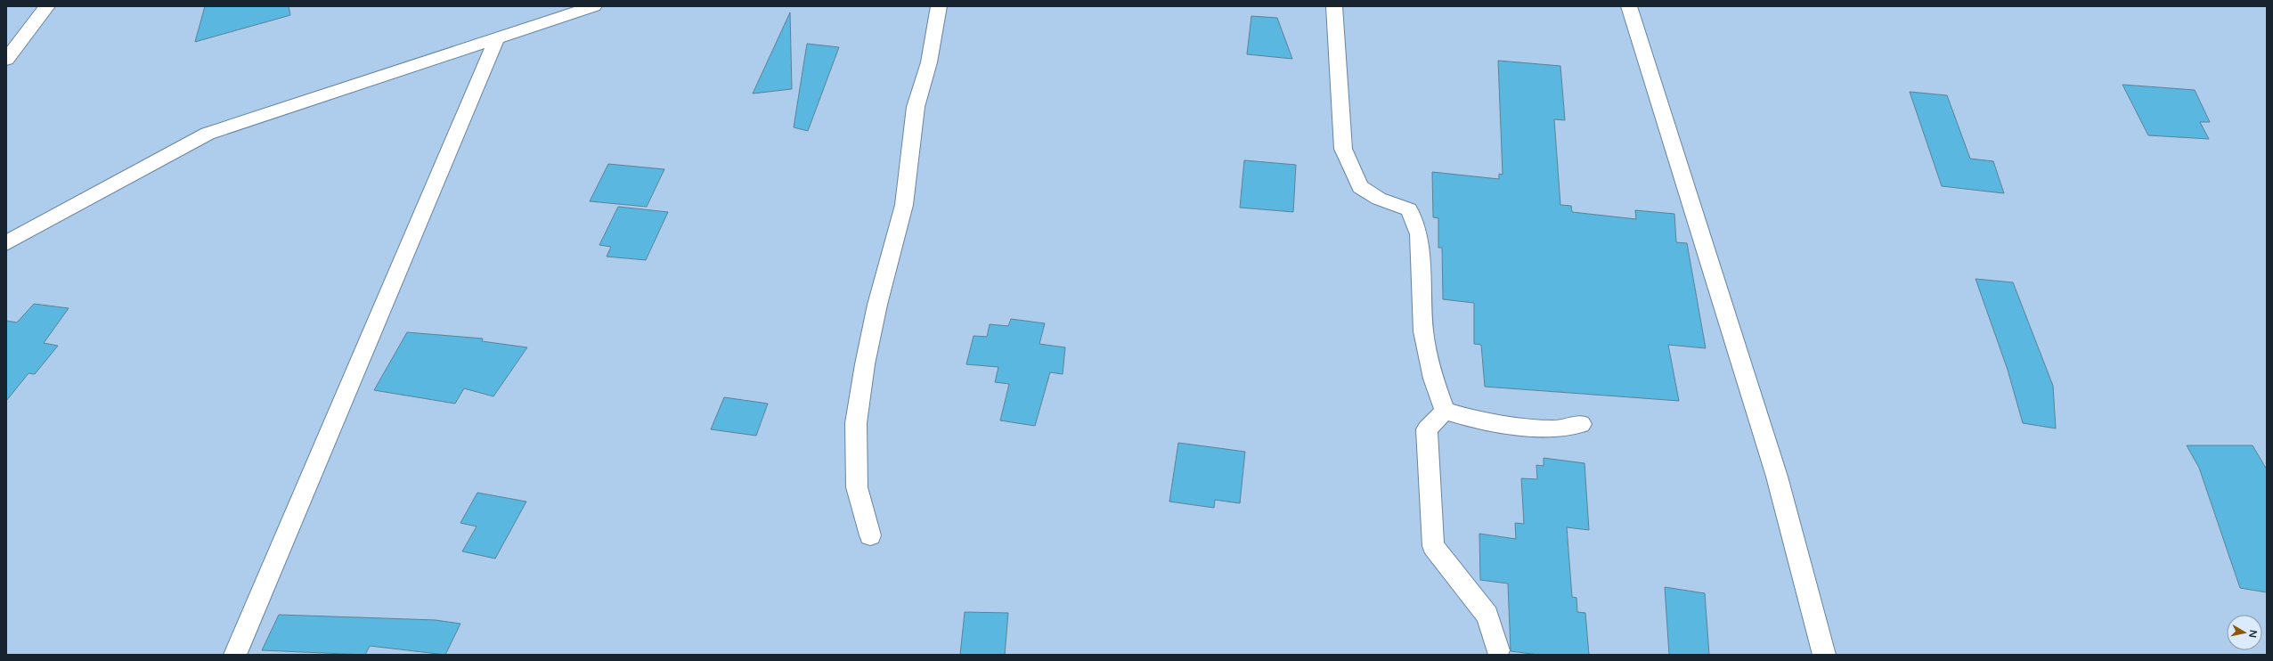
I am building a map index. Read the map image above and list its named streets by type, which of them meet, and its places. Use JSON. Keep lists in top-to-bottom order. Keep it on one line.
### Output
{"north":"right"}
